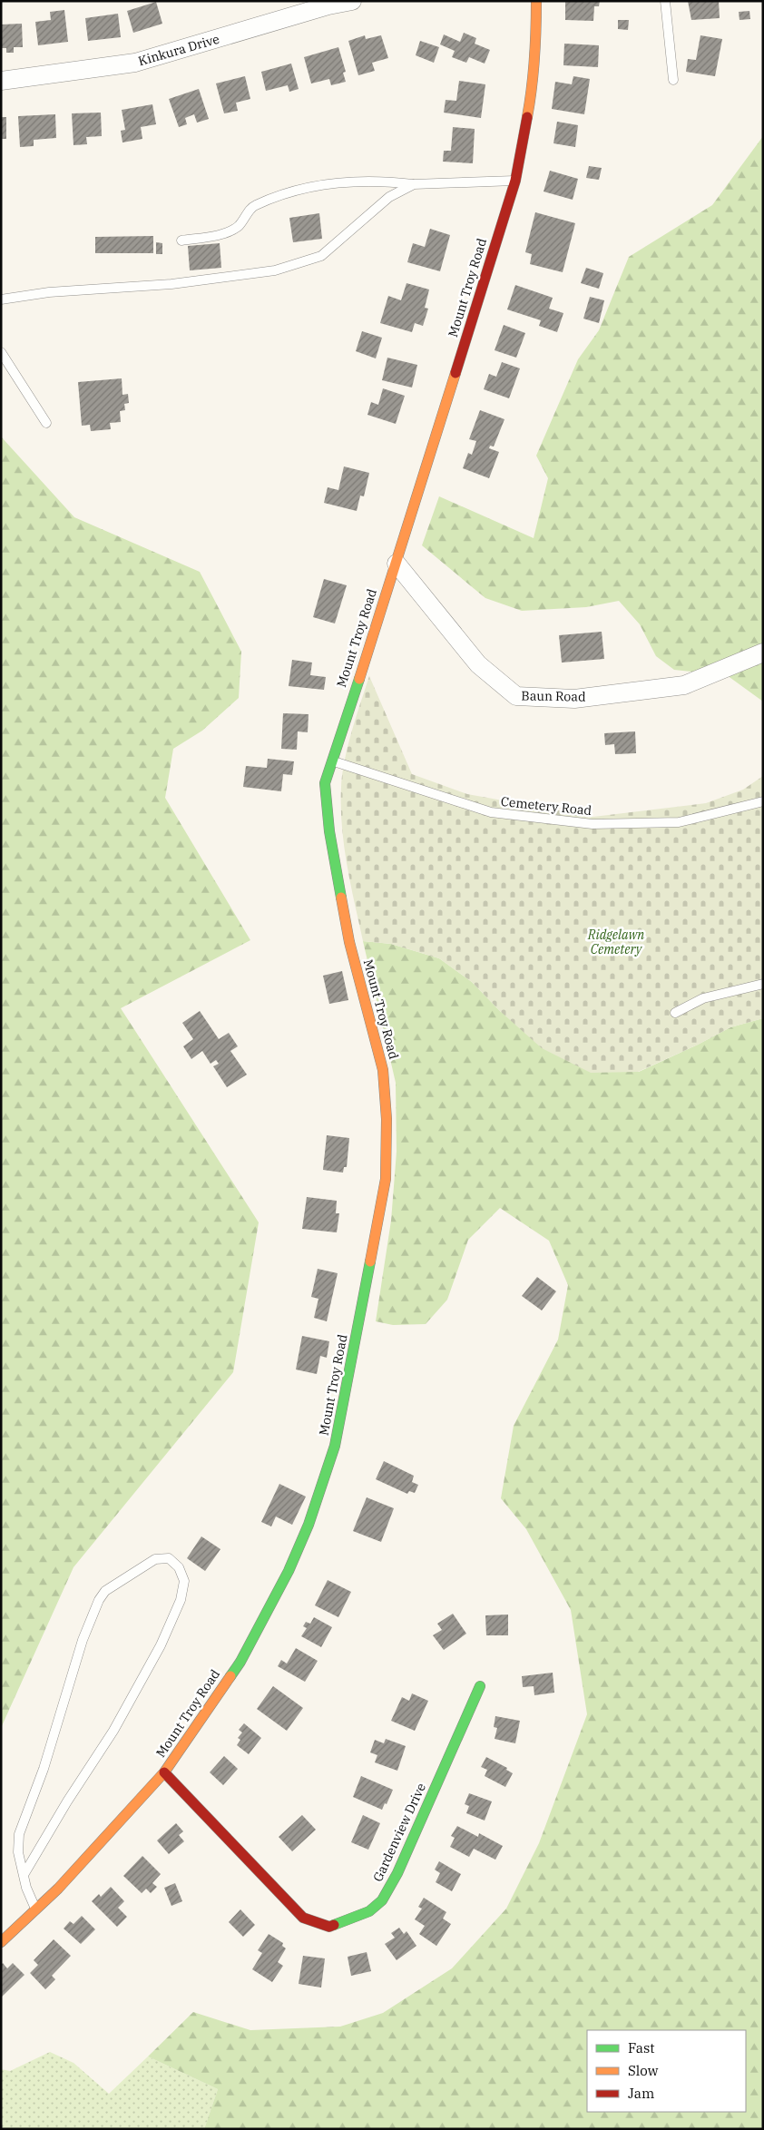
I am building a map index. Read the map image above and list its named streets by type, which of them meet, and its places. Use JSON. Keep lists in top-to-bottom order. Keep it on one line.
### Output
{"streets":{"street":["Kinkura Drive","Mount Troy Road","Baun Road","Gardenview Drive"],"lane":["Cemetery Road"]},"crossings":[["Mount Troy Road","Baun Road"],["Mount Troy Road","Cemetery Road"],["Mount Troy Road","Gardenview Drive"]],"parks":["Ridgelawn Cemetery"],"legend":["Fast","Slow","Jam"]}
